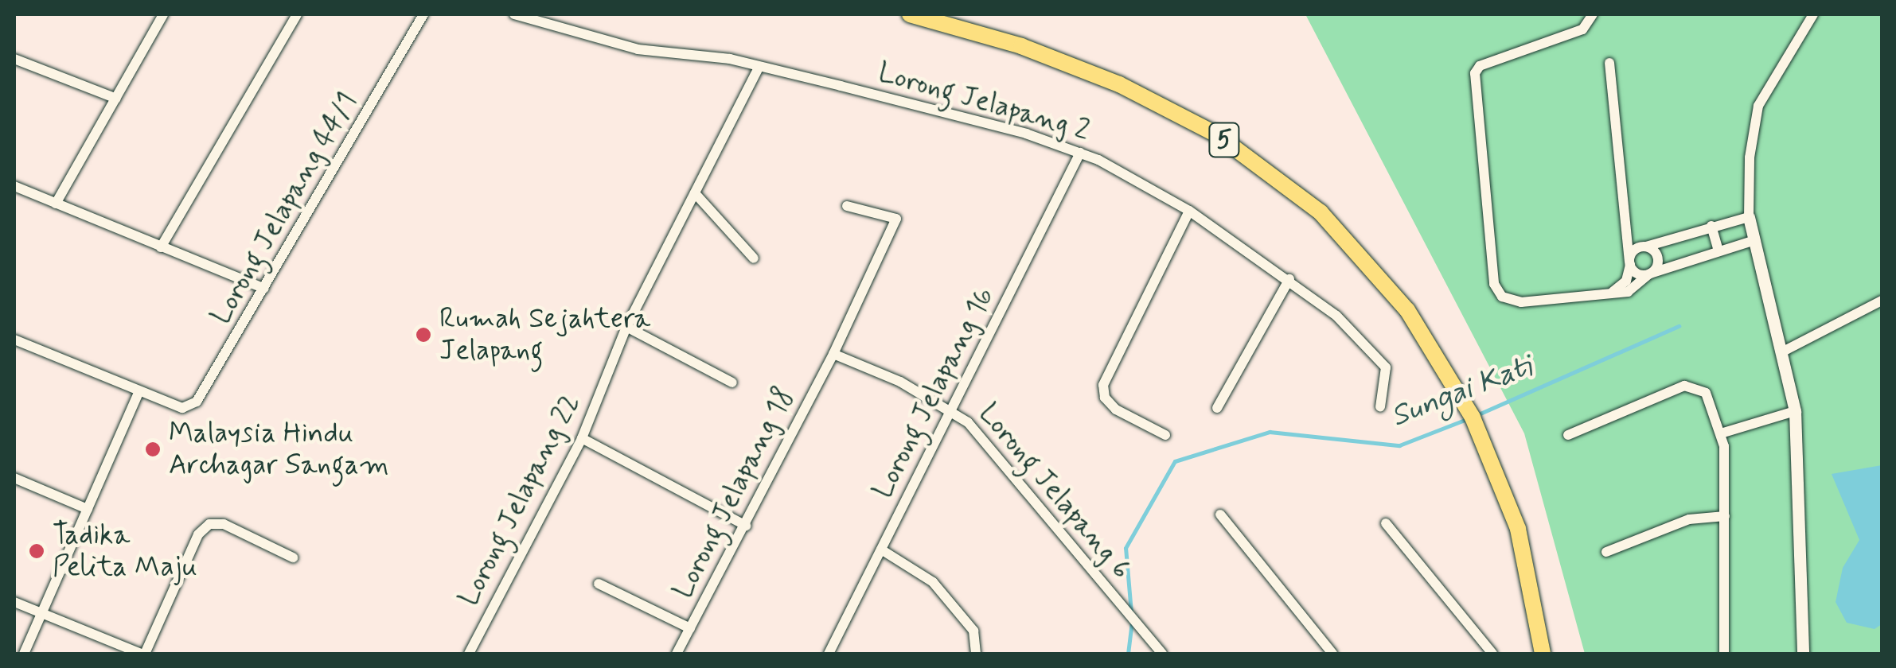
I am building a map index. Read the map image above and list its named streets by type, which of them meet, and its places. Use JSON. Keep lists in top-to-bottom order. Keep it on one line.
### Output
{"streets":{"highway":["5"],"street":["Lorong Jelapang 2","Lorong Jelapang 44/1","Lorong Jelapang 16","Lorong Jelapang 6","Lorong Jelapang 18","Lorong Jelapang 22"]},"crossings":[["Lorong Jelapang 2","Lorong Jelapang 16"],["Lorong Jelapang 2","Lorong Jelapang 22"],["Lorong Jelapang 16","Lorong Jelapang 6"]],"water":["Sungai Kati"],"places":["Rumah Sejahtera Jelapang","Malaysia Hindu Archagar Sangam","Tadika Pelita Maju"]}
